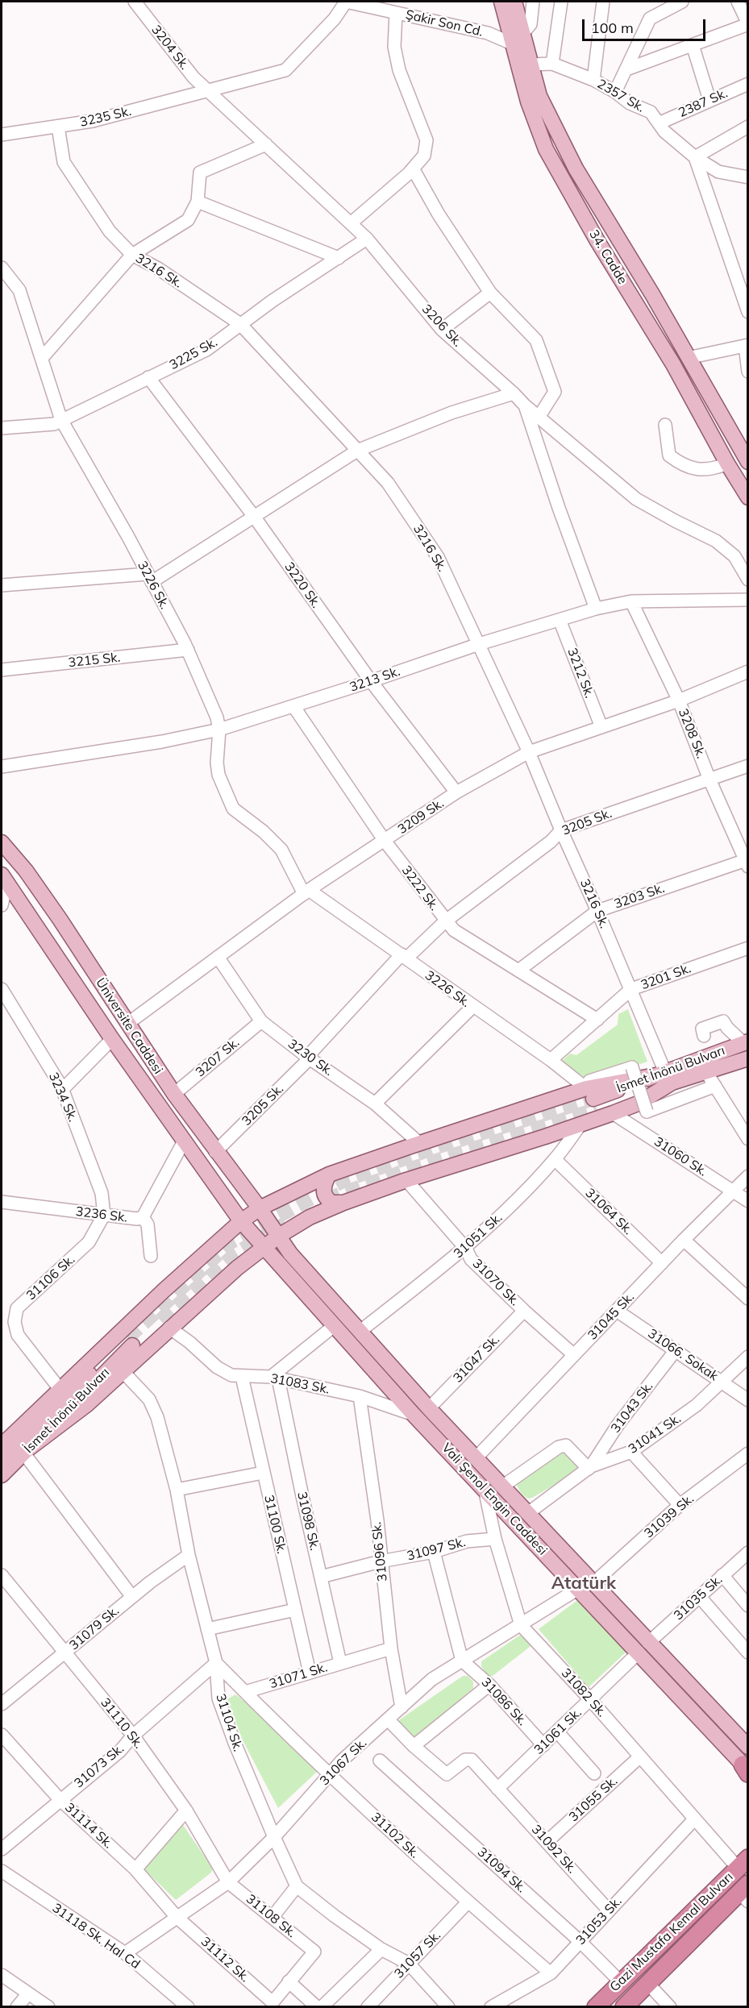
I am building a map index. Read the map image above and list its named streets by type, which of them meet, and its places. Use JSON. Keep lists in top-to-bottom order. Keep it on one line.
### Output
{"streets":{"highway":["Gazi Mustafa Kemal Bulvarı"],"main road":["34. Cadde","Üniversite Caddesi","İsmet İnönü Bulvarı","Vali Şenol Engin Caddesi"],"street":["Şakir Son Cd.","3204 Sk.","2357 Sk.","2387 Sk.","3235 Sk.","3216 Sk.","3206 Sk.","3225 Sk.","3226 Sk.","3220 Sk.","3215 Sk.","3212 Sk.","3213 Sk.","3208 Sk.","3209 Sk.","3205 Sk.","3222 Sk.","3203 Sk.","3201 Sk.","3207 Sk.","3230 Sk.","3234 Sk.","31060 Sk.","31064 Sk.","3236 Sk.","31051 Sk.","31106 Sk.","31070 Sk.","31045 Sk.","31066. Sokak","31047 Sk.","31083 Sk.","31043 Sk.","31041 Sk.","31039 Sk.","31098 Sk.","31100 Sk.","31097 Sk.","31096 Sk.","31035 Sk.","31079 Sk.","31071 Sk.","31082 Sk.","31086 Sk.","31104 Sk.","31110 Sk.","31061 Sk.","31067 Sk.","31073 Sk.","31055 Sk.","31114 Sk.","31102 Sk.","31092 Sk.","31094 Sk.","31108 Sk.","31053 Sk.","31118 Sk. Hal Cd","31057 Sk.","31112 Sk."]},"crossings":[["Şakir Son Cd.","3235 Sk."],["Şakir Son Cd.","34. Cadde"],["3204 Sk.","3235 Sk."],["3204 Sk.","3206 Sk."],["2357 Sk.","2387 Sk."],["2357 Sk.","34. Cadde"],["3235 Sk.","3216 Sk."],["3235 Sk.","3206 Sk."],["3216 Sk.","3225 Sk."],["3216 Sk.","3213 Sk."],["3216 Sk.","3209 Sk."],["3216 Sk.","3205 Sk."],["3216 Sk.","3203 Sk."],["3216 Sk.","3201 Sk."],["3216 Sk.","İsmet İnönü Bulvarı"],["3206 Sk.","3225 Sk."],["3206 Sk.","3213 Sk."],["3225 Sk.","3226 Sk."],["3225 Sk.","3220 Sk."],["3226 Sk.","3215 Sk."],["3226 Sk.","3213 Sk."],["3226 Sk.","3209 Sk."],["3226 Sk.","3205 Sk."],["3226 Sk.","3201 Sk."],["3226 Sk.","İsmet İnönü Bulvarı"],["3220 Sk.","3213 Sk."],["3220 Sk.","3209 Sk."],["3212 Sk.","3213 Sk."],["3212 Sk.","3209 Sk."],["3213 Sk.","3208 Sk."],["3213 Sk.","3222 Sk."],["3208 Sk.","3209 Sk."],["3208 Sk.","3205 Sk."],["3208 Sk.","3203 Sk."],["3209 Sk.","3222 Sk."],["3209 Sk.","Üniversite Caddesi"],["3209 Sk.","3230 Sk."],["3205 Sk.","3222 Sk."],["3205 Sk.","Üniversite Caddesi"],["3205 Sk.","3230 Sk."],["3222 Sk.","3203 Sk."],["3222 Sk.","3201 Sk."],["Üniversite Caddesi","3207 Sk."],["Üniversite Caddesi","İsmet İnönü Bulvarı"],["Üniversite Caddesi","3236 Sk."],["Üniversite Caddesi","Vali Şenol Engin Caddesi"],["3207 Sk.","3230 Sk."],["3230 Sk.","İsmet İnönü Bulvarı"],["İsmet İnönü Bulvarı","31106 Sk."],["3234 Sk.","3236 Sk."],["3234 Sk.","31106 Sk."],["31060 Sk.","31045 Sk."],["31064 Sk.","31051 Sk."],["31064 Sk.","31045 Sk."],["3236 Sk.","31106 Sk."],["31051 Sk.","31070 Sk."],["31051 Sk.","Vali Şenol Engin Caddesi"],["31070 Sk.","31045 Sk."],["31070 Sk.","31047 Sk."],["31045 Sk.","31066. Sokak"],["31045 Sk.","Vali Şenol Engin Caddesi"],["31066. Sokak","31043 Sk."],["31066. Sokak","31041 Sk."],["31047 Sk.","Vali Şenol Engin Caddesi"],["31083 Sk.","Vali Şenol Engin Caddesi"],["31083 Sk.","31098 Sk."],["31083 Sk.","31100 Sk."],["31083 Sk.","31096 Sk."],["31043 Sk.","31041 Sk."],["31041 Sk.","Vali Şenol Engin Caddesi"],["Vali Şenol Engin Caddesi","31039 Sk."],["Vali Şenol Engin Caddesi","31035 Sk."],["Vali Şenol Engin Caddesi","31082 Sk."],["Vali Şenol Engin Caddesi","31061 Sk."],["Vali Şenol Engin Caddesi","31067 Sk."],["31098 Sk.","31097 Sk."],["31098 Sk.","31071 Sk."],["31100 Sk.","31071 Sk."],["31097 Sk.","31096 Sk."],["31097 Sk.","31082 Sk."],["31096 Sk.","31071 Sk."],["31096 Sk.","31067 Sk."],["31079 Sk.","31104 Sk."],["31079 Sk.","31110 Sk."],["31071 Sk.","31102 Sk."],["31082 Sk.","31061 Sk."],["31082 Sk.","31067 Sk."],["31082 Sk.","31055 Sk."],["31082 Sk.","31053 Sk."],["31082 Sk.","Gazi Mustafa Kemal Bulvarı"],["31086 Sk.","31061 Sk."],["31086 Sk.","31067 Sk."],["31104 Sk.","31067 Sk."],["31104 Sk.","31073 Sk."],["31104 Sk.","31057 Sk."],["31110 Sk.","31067 Sk."],["31110 Sk.","31073 Sk."],["31110 Sk.","31108 Sk."],["31061 Sk.","31092 Sk."],["31067 Sk.","31114 Sk."],["31067 Sk.","31102 Sk."],["31067 Sk.","31108 Sk."],["31067 Sk.","31118 Sk. Hal Cd"],["31067 Sk.","31112 Sk."],["31073 Sk.","31114 Sk."],["31055 Sk.","31092 Sk."],["31114 Sk.","31112 Sk."],["31102 Sk.","31053 Sk."],["31102 Sk.","31057 Sk."],["31092 Sk.","31053 Sk."],["31094 Sk.","31053 Sk."],["31094 Sk.","Gazi Mustafa Kemal Bulvarı"],["31108 Sk.","31112 Sk."]],"districts":["Atatürk"],"scale_bar":"100 m"}
